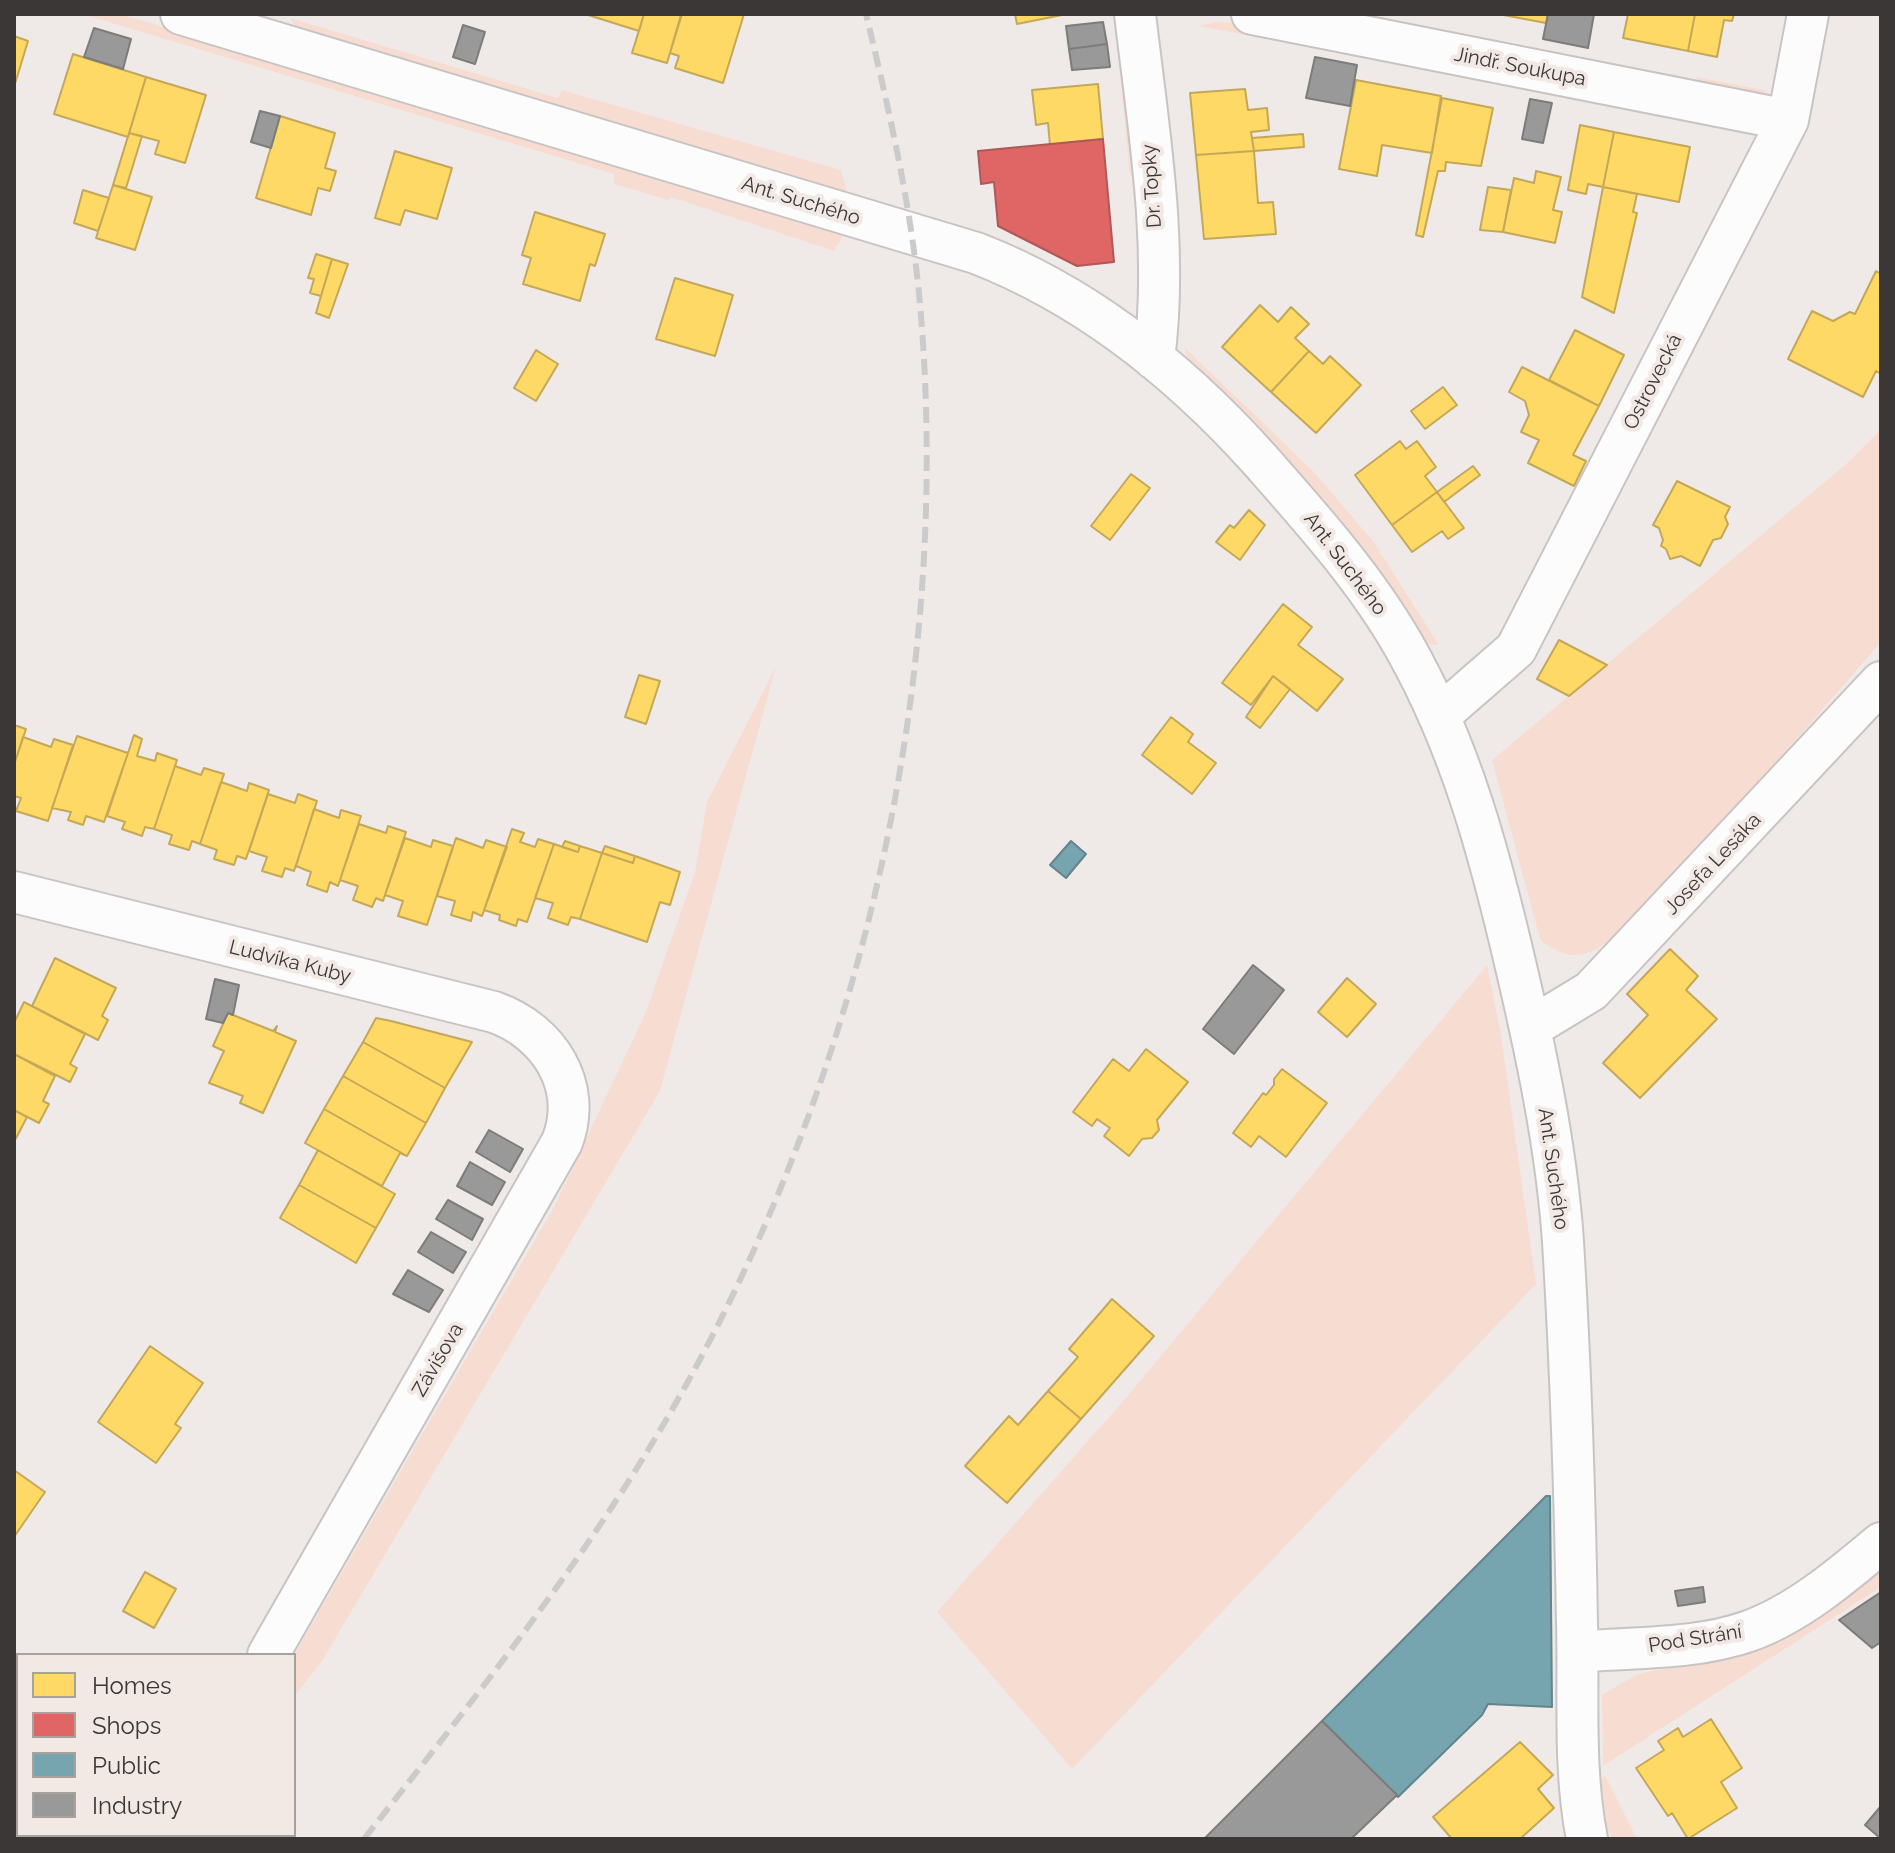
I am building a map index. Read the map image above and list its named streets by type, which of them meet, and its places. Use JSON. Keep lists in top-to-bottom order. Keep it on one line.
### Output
{"streets":{"street":["Jindř. Soukupa","Dr. Topky","Ant. Suchého","Ostrovecká","Josefa Lesáka","Ludvíka Kuby","Závišova","Pod Strání"]},"crossings":[["Jindř. Soukupa","Ostrovecká"],["Dr. Topky","Ant. Suchého"],["Ant. Suchého","Ostrovecká"],["Ant. Suchého","Josefa Lesáka"],["Ant. Suchého","Pod Strání"],["Ludvíka Kuby","Závišova"]],"legend":["Homes","Shops","Public","Industry"]}
